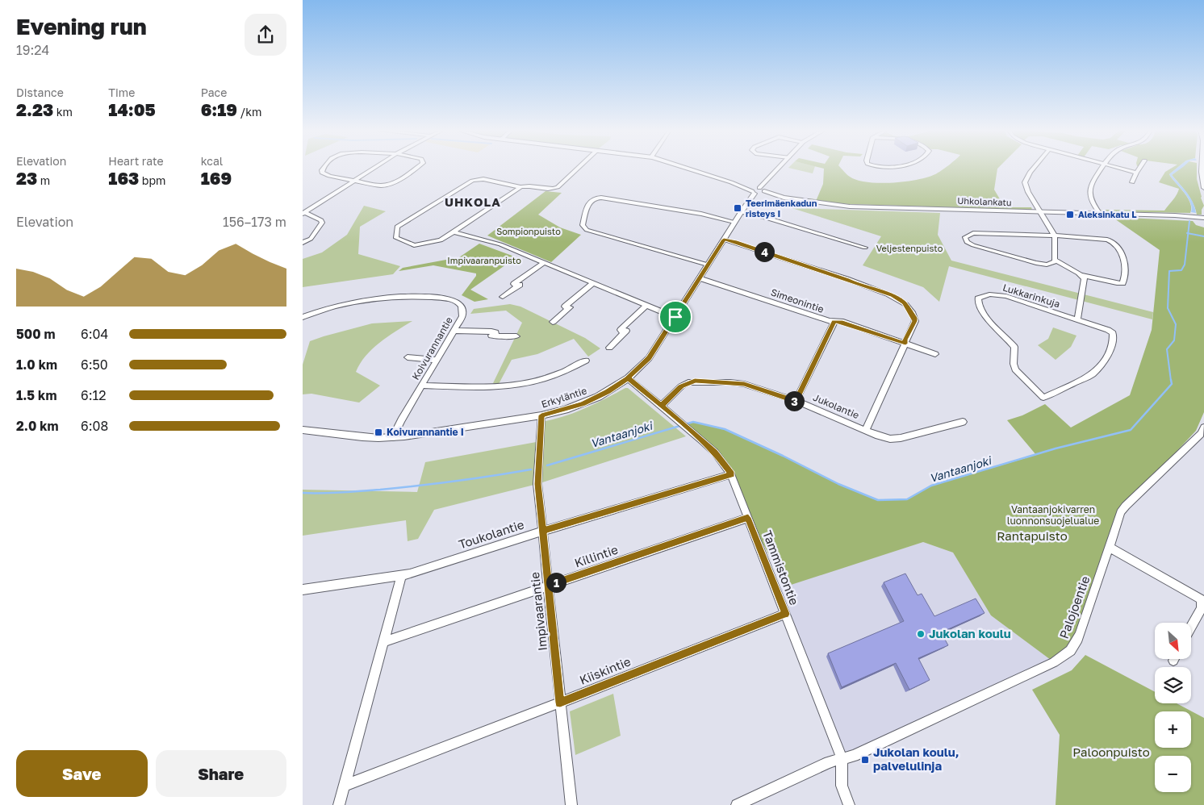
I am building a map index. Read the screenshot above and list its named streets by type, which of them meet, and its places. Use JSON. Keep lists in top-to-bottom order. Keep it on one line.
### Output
{"streets":{"street":["Uhkolankatu","Lukkarinkuja","Simeonintie","Koivurannantie","Erkyläntie","Jukolantie","Toukolantie","Killintie","Tammistontie","Palojoentie","Impivaarantie","Kiiskintie"]},"crossings":[["Uhkolankatu","Erkyläntie"],["Simeonintie","Erkyläntie"],["Koivurannantie","Erkyläntie"],["Erkyläntie","Tammistontie"],["Erkyläntie","Impivaarantie"],["Jukolantie","Tammistontie"],["Toukolantie","Tammistontie"],["Toukolantie","Impivaarantie"],["Killintie","Tammistontie"],["Killintie","Impivaarantie"],["Tammistontie","Palojoentie"],["Tammistontie","Kiiskintie"],["Impivaarantie","Kiiskintie"]],"districts":["UHKOLA"],"water":["Vantaanjoki"],"parks":["Sompionpuisto","Veljestenpuisto","Impivaaranpuisto","Vantaanjokivarren luonnonsuojelualue","Rantapuisto","Paloonpuisto"],"places":{"transit":["Teerimäenkadun risteys I","Aleksinkatu L","Koivurannantie I","Jukolan koulu, palvelulinja"],"other":["Jukolan koulu"]},"north":"bottom right","page":{"heading":["Evening run","19:24"],"stats":[["Distance","2.23 km"],["Time","14:05"],["Pace","6:19 /km"],["Elevation","23 m"],["Heart rate","163 bpm"],["kcal","169"]],"chart":["Elevation","156–173 m"],"pins":["4","3","1"],"list":[{"name":"500 m","note":"6:04"},{"name":"1.0 km","note":"6:50"},{"name":"1.5 km","note":"6:12"},{"name":"2.0 km","note":"6:08"}],"map_buttons":["+","−"],"buttons":["Save","Share"]}}
